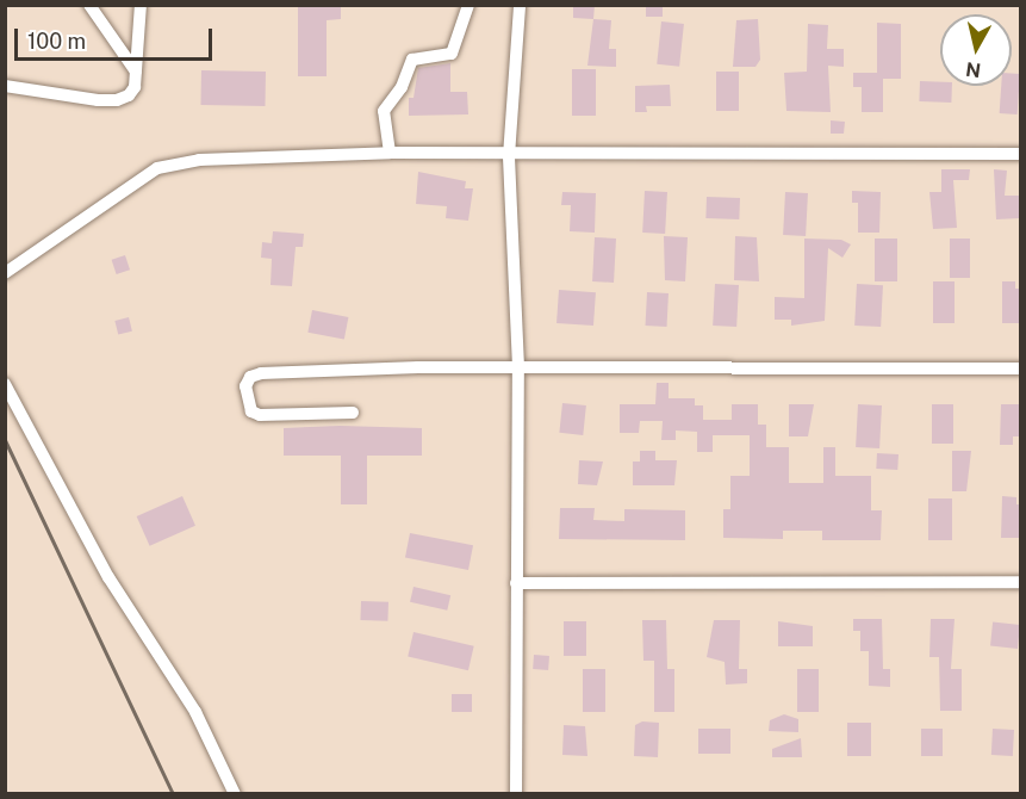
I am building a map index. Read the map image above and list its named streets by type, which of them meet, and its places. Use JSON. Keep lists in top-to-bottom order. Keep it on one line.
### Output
{"scale_bar":"100 m","north":"bottom"}
